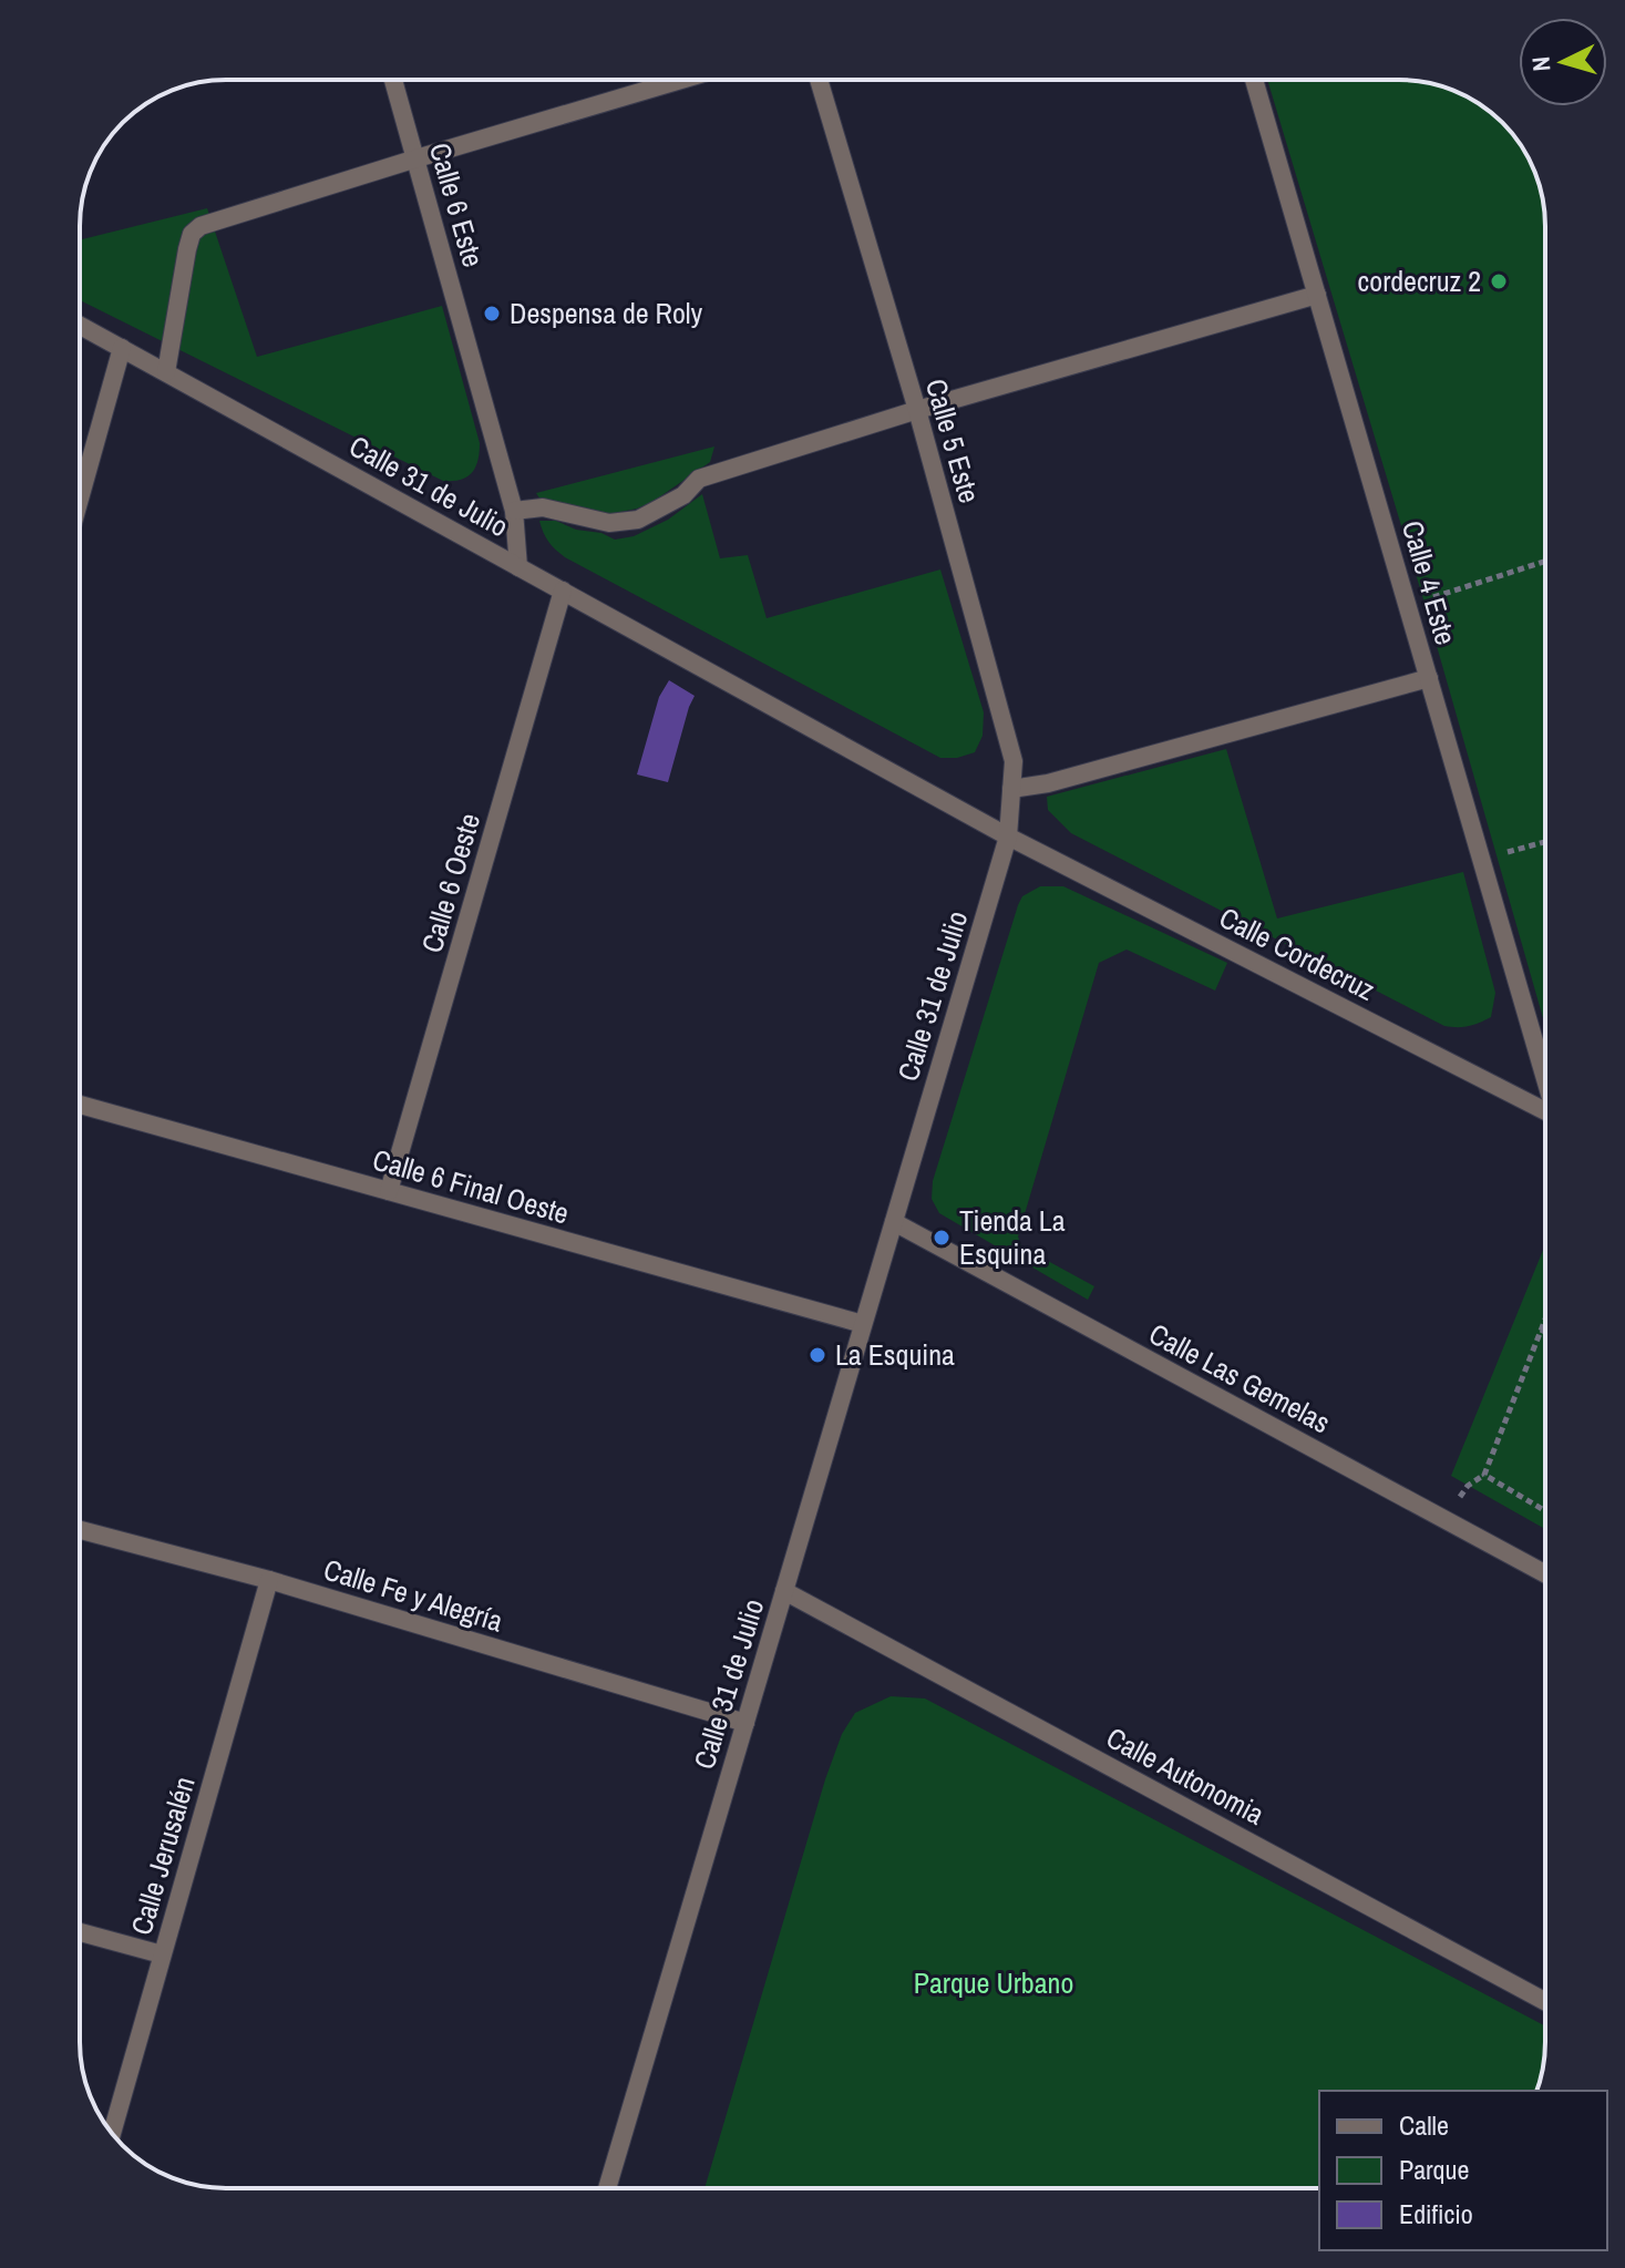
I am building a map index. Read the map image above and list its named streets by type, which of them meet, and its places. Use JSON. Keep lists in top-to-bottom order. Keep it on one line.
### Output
{"streets":{"street":["Calle 6 Este","Calle 5 Este","Calle 31 de Julio","Calle 4 Este","Calle 6 Oeste","Calle Cordecruz","Calle 6 Final Oeste","Calle Las Gemelas","Calle Fe y Alegría","Calle Autonomia","Calle Jerusalén"]},"crossings":[["Calle 6 Este","Calle 31 de Julio"],["Calle 5 Este","Calle 31 de Julio"],["Calle 5 Este","Calle Cordecruz"],["Calle 31 de Julio","Calle 6 Oeste"],["Calle 31 de Julio","Calle Cordecruz"],["Calle 31 de Julio","Calle 6 Final Oeste"],["Calle 31 de Julio","Calle Las Gemelas"],["Calle 31 de Julio","Calle Fe y Alegría"],["Calle 31 de Julio","Calle Autonomia"],["Calle 6 Oeste","Calle 6 Final Oeste"],["Calle Fe y Alegría","Calle Jerusalén"]],"parks":["Parque Urbano"],"places":["cordecruz 2","Despensa de Roly","Tienda La Esquina","La Esquina"],"legend":["Calle","Parque","Edificio"],"north":"left"}
